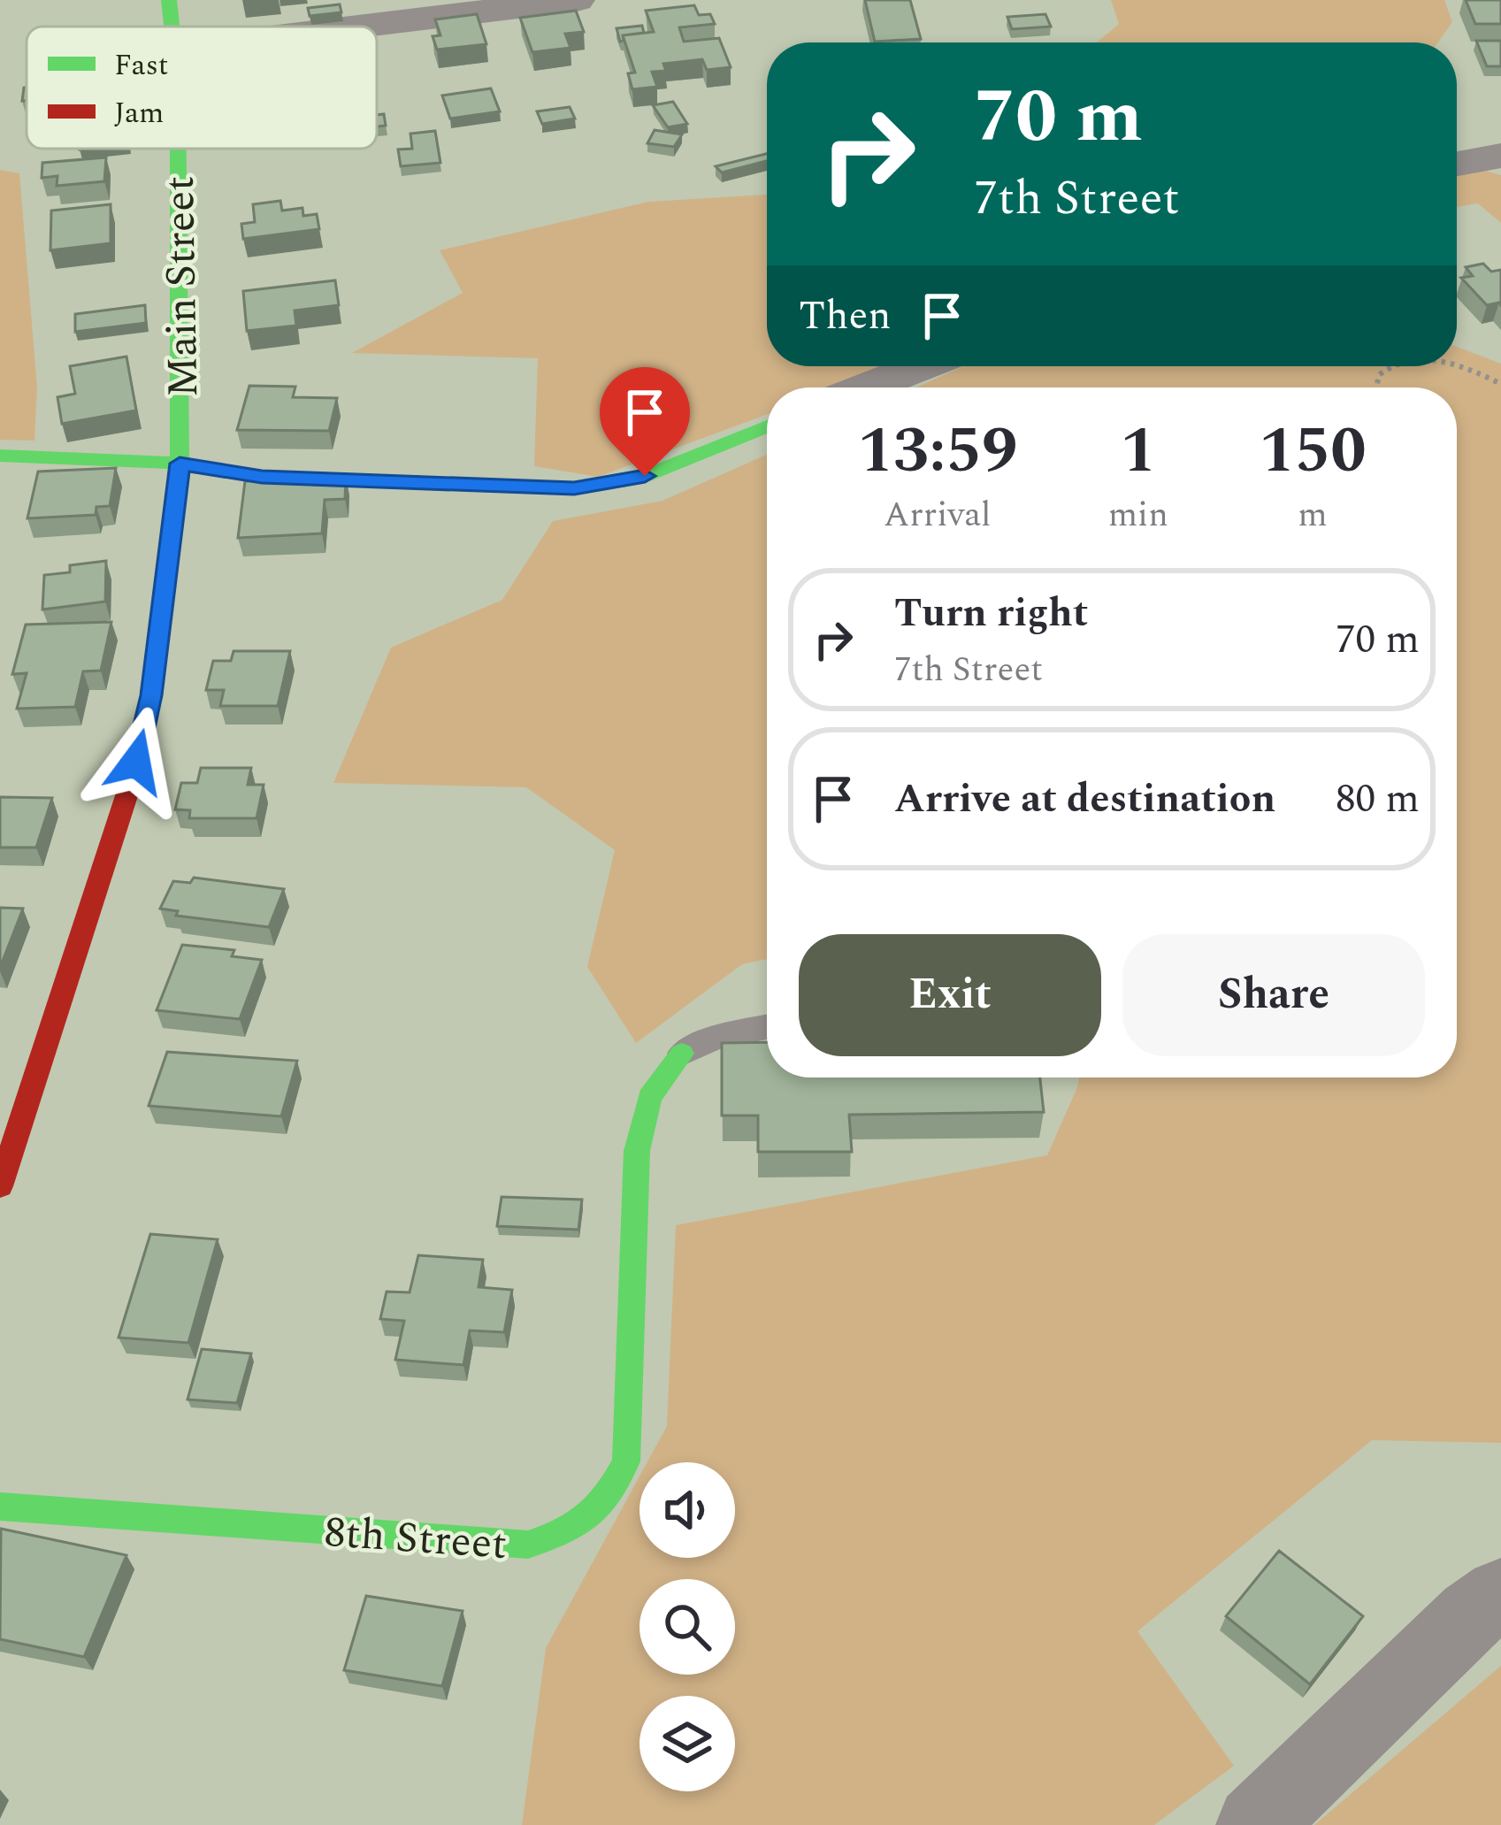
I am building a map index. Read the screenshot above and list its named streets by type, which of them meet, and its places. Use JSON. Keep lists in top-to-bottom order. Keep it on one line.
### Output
{"streets":{"street":["Main Street","8th Street"]},"legend":["Fast","Jam"],"page":{"turn":["70 m","7th Street"],"then":"Then","eta":["13:59","Arrival","1","min","150","m"],"list":[{"name":"Turn right","note":"7th Street","value":"70 m"},{"name":"Arrive at destination","value":"80 m"}],"buttons":["Exit","Share"]}}
